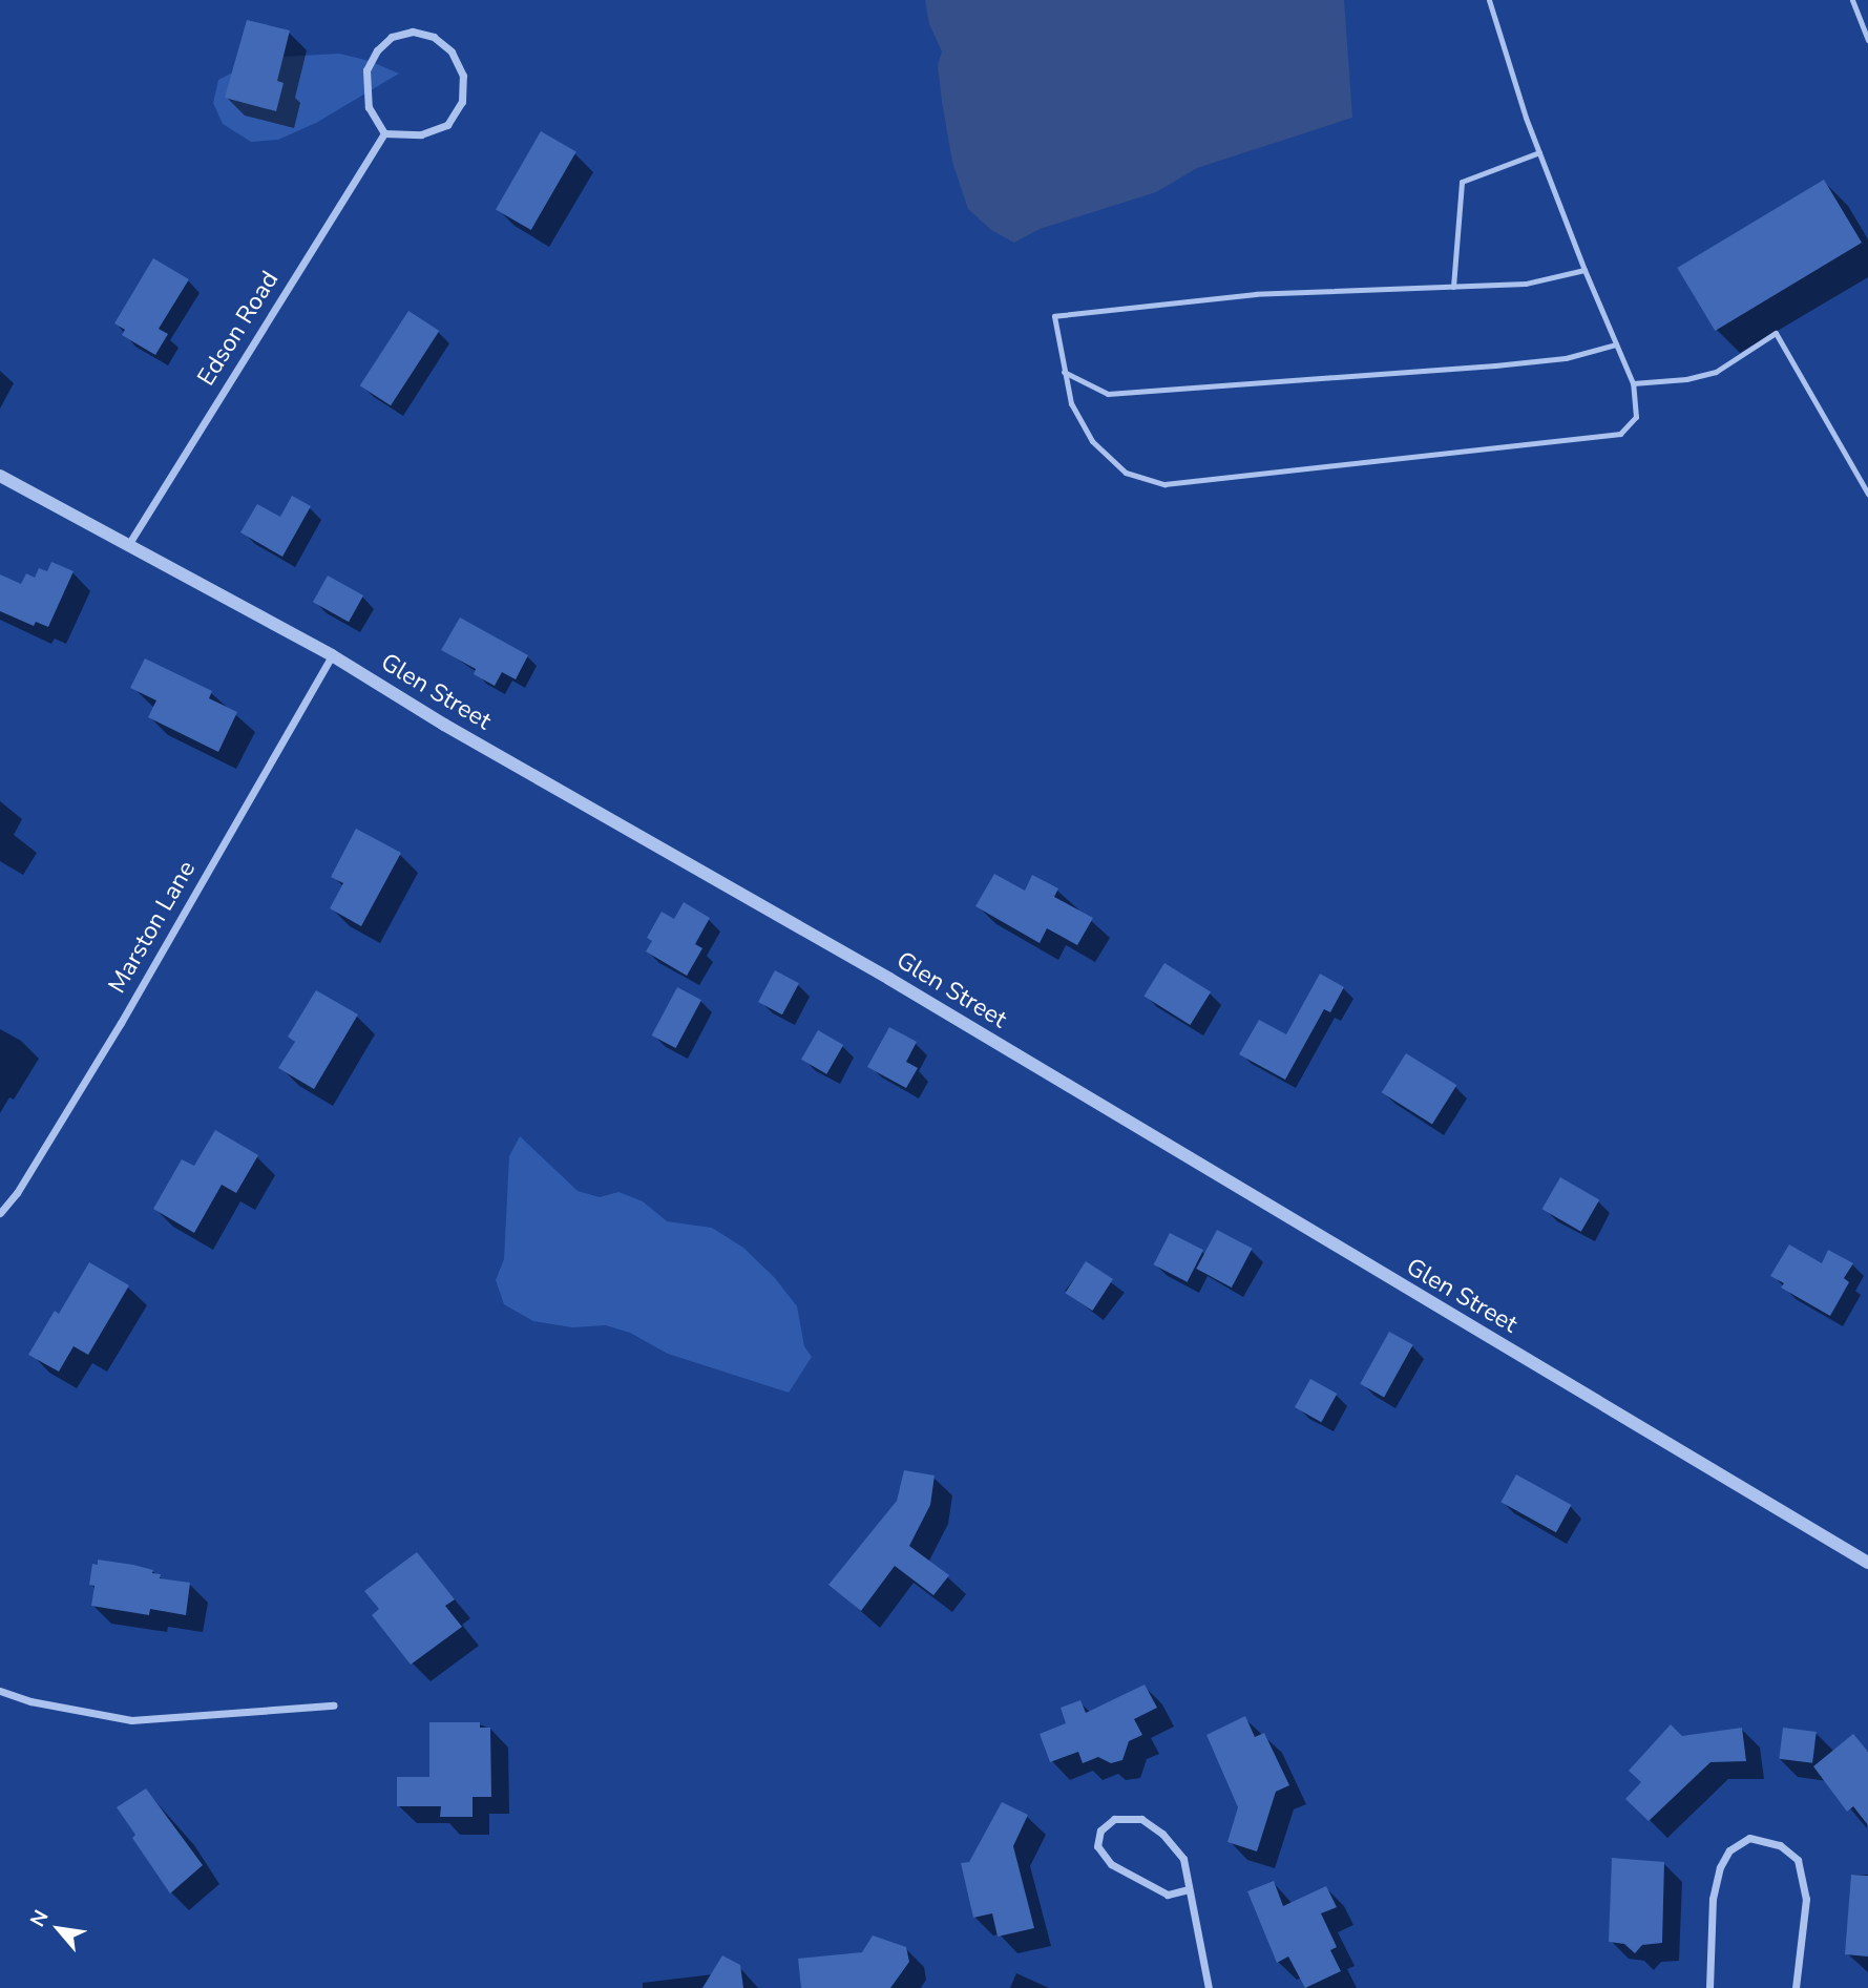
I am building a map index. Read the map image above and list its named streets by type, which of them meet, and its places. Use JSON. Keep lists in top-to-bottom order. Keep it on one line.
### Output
{"streets":{"street":["Edson Road","Glen Street","Marston Lane"]},"crossings":[["Edson Road","Glen Street"],["Glen Street","Marston Lane"]],"north":"top left"}
